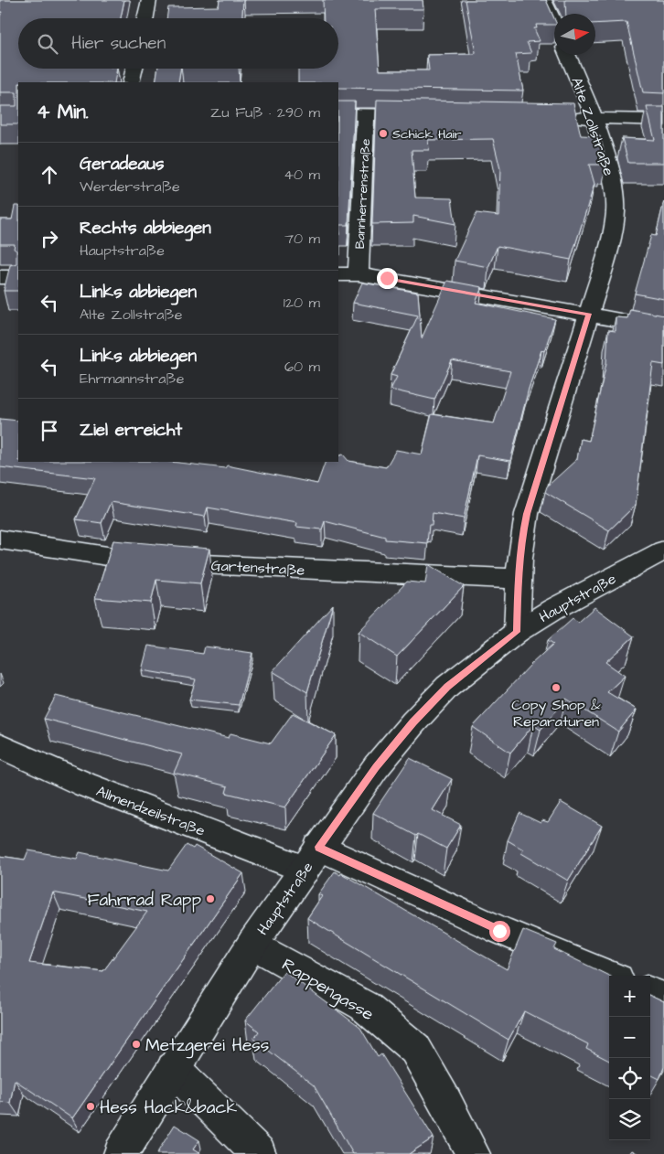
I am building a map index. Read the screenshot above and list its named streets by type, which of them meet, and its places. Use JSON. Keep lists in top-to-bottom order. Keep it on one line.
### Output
{"streets":{"street":["Alte Zollstraße","Bannherrenstraße","Gartenstraße","Hauptstraße","Allmendzeilstraße","Rappengasse"]},"crossings":[["Alte Zollstraße","Gartenstraße"],["Alte Zollstraße","Hauptstraße"],["Hauptstraße","Allmendzeilstraße"],["Hauptstraße","Rappengasse"]],"places":["Schick Hair","Copy Shop & Reparaturen","Fahrrad Rapp","Metzgerei Hess","Hess Hack&back"],"north":"right","page":{"search":"Hier suchen","heading":["4 Min.","Zu Fuß · 290 m"],"list":[["Geradeaus","Werderstraße","40 m"],["Rechts abbiegen","Hauptstraße","70 m"],["Links abbiegen","Alte Zollstraße","120 m"],["Links abbiegen","Ehrmannstraße","60 m"],"Ziel erreicht"],"map_buttons":["+","−"]}}
